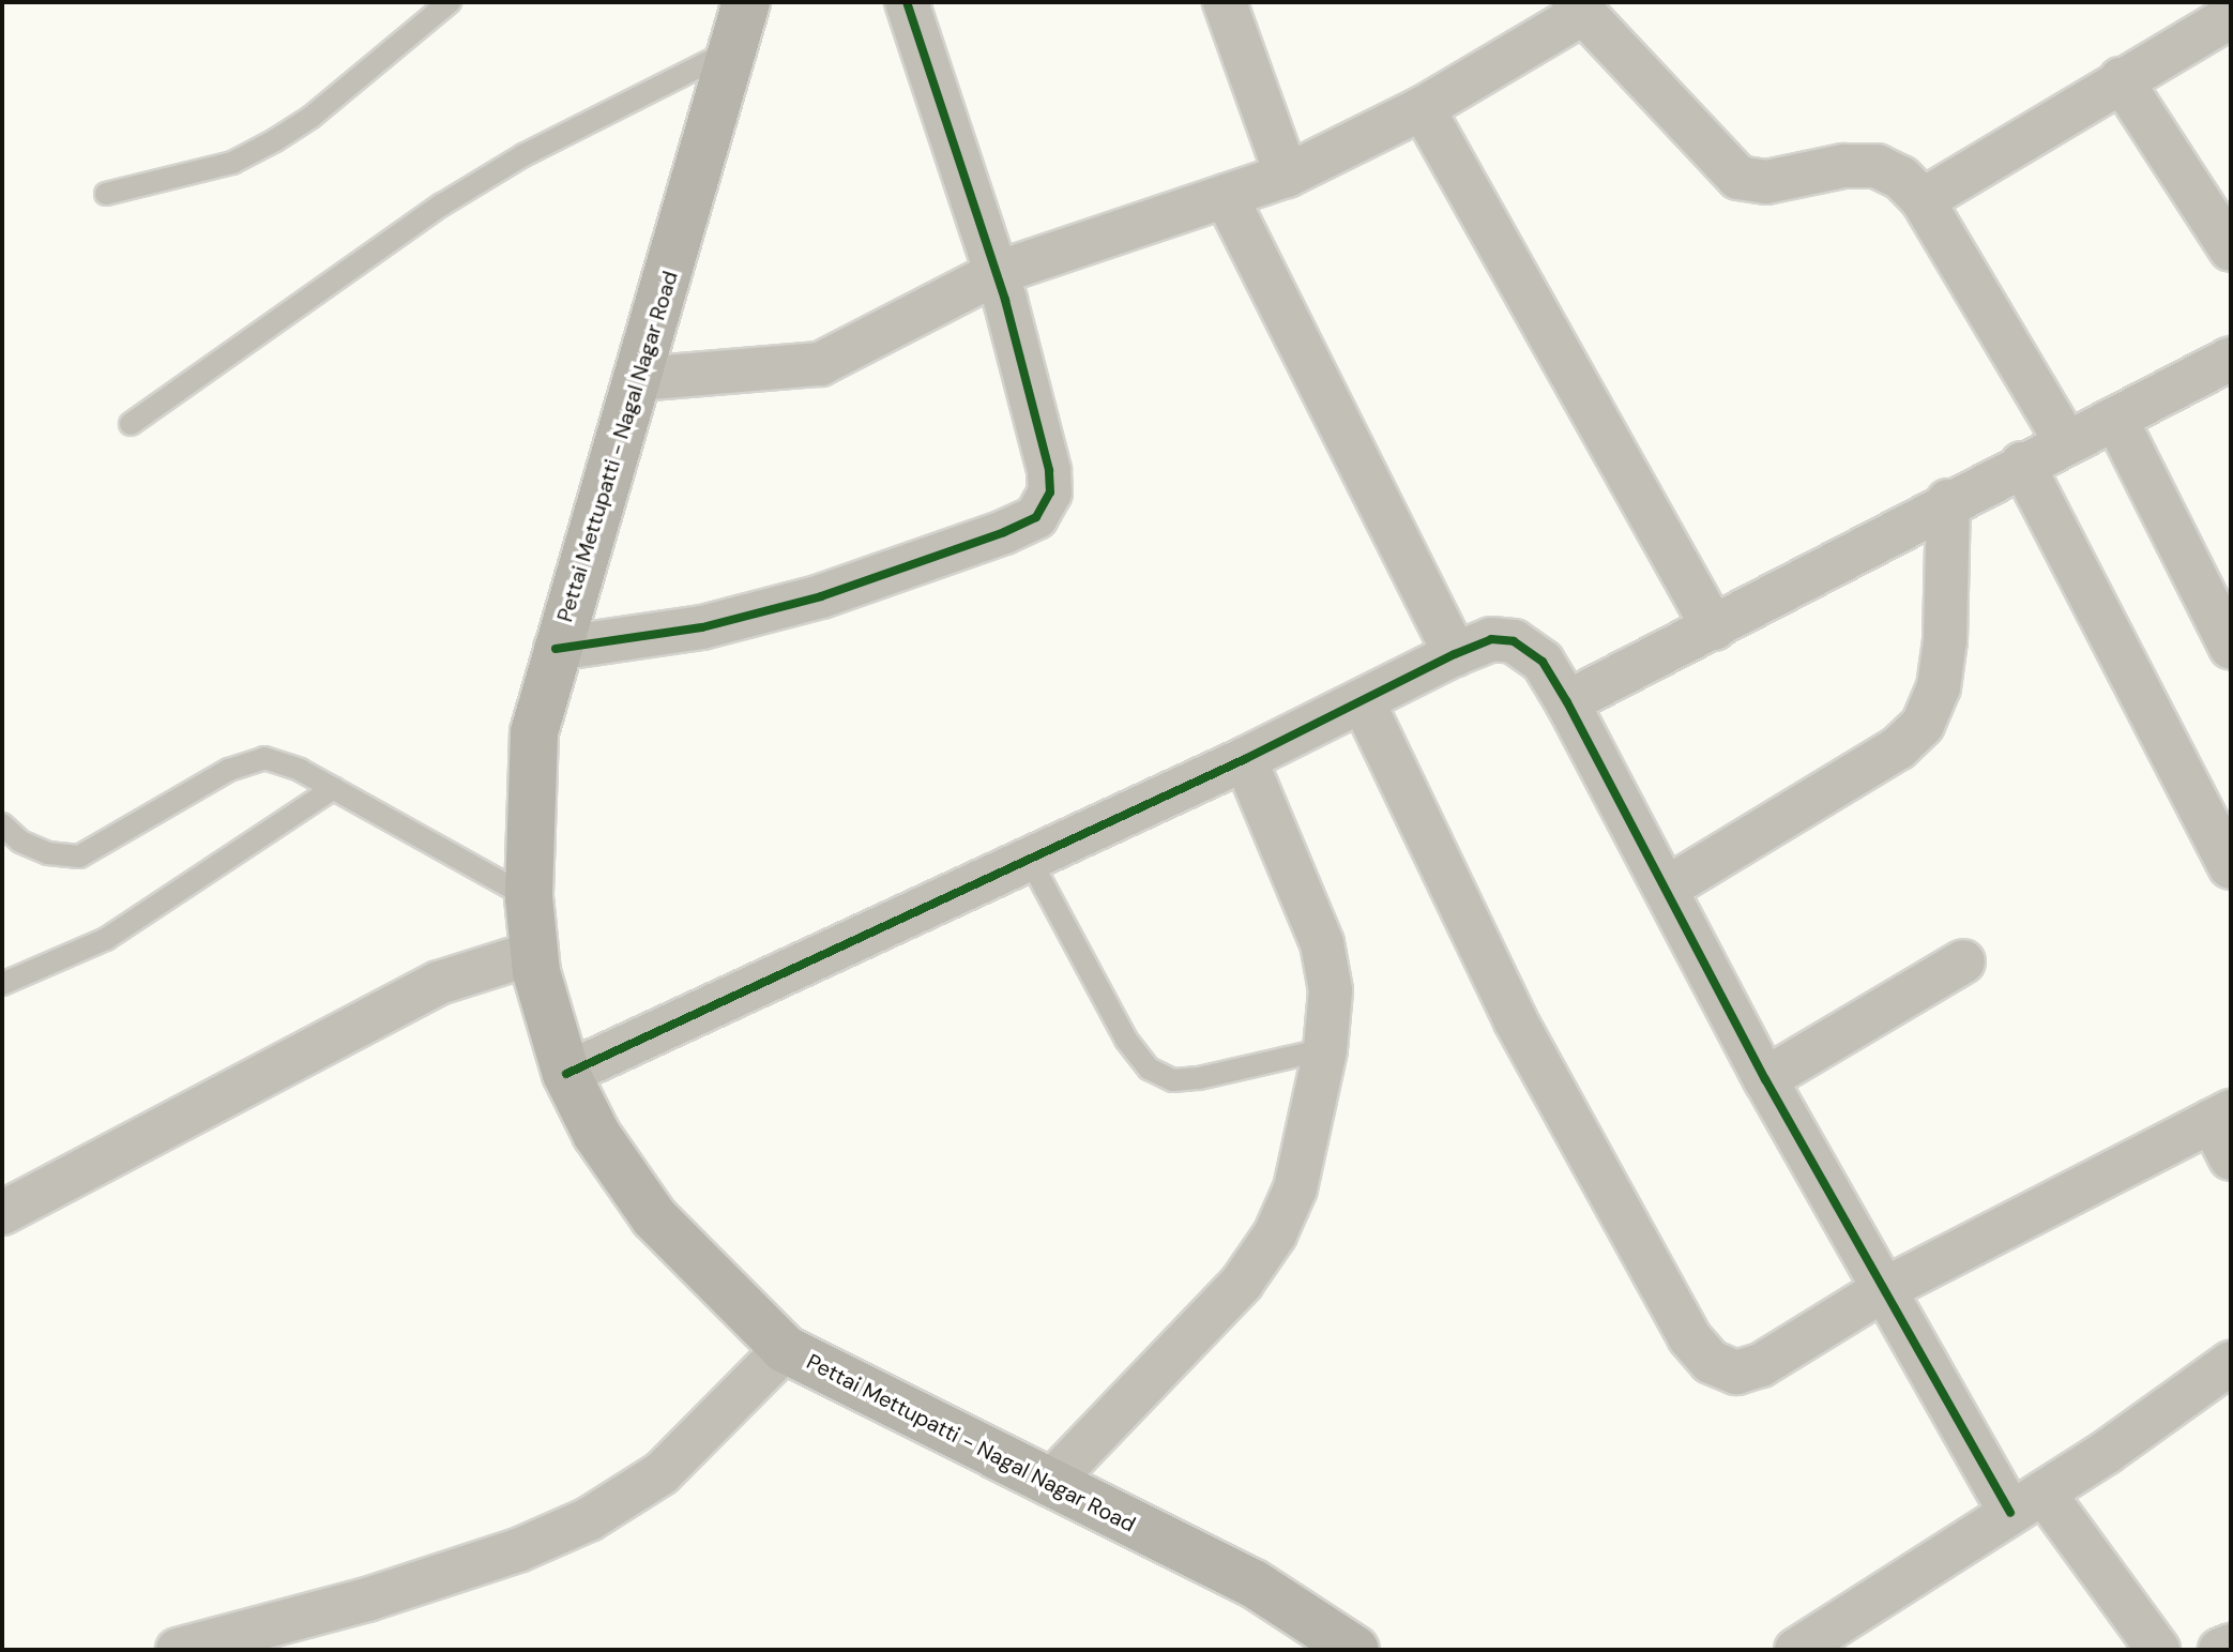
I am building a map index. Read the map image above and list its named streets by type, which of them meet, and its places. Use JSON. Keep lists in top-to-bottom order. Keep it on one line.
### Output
{"streets":{"main road":["Pettai Mettupatti - Nagal Nagar Road"]}}
